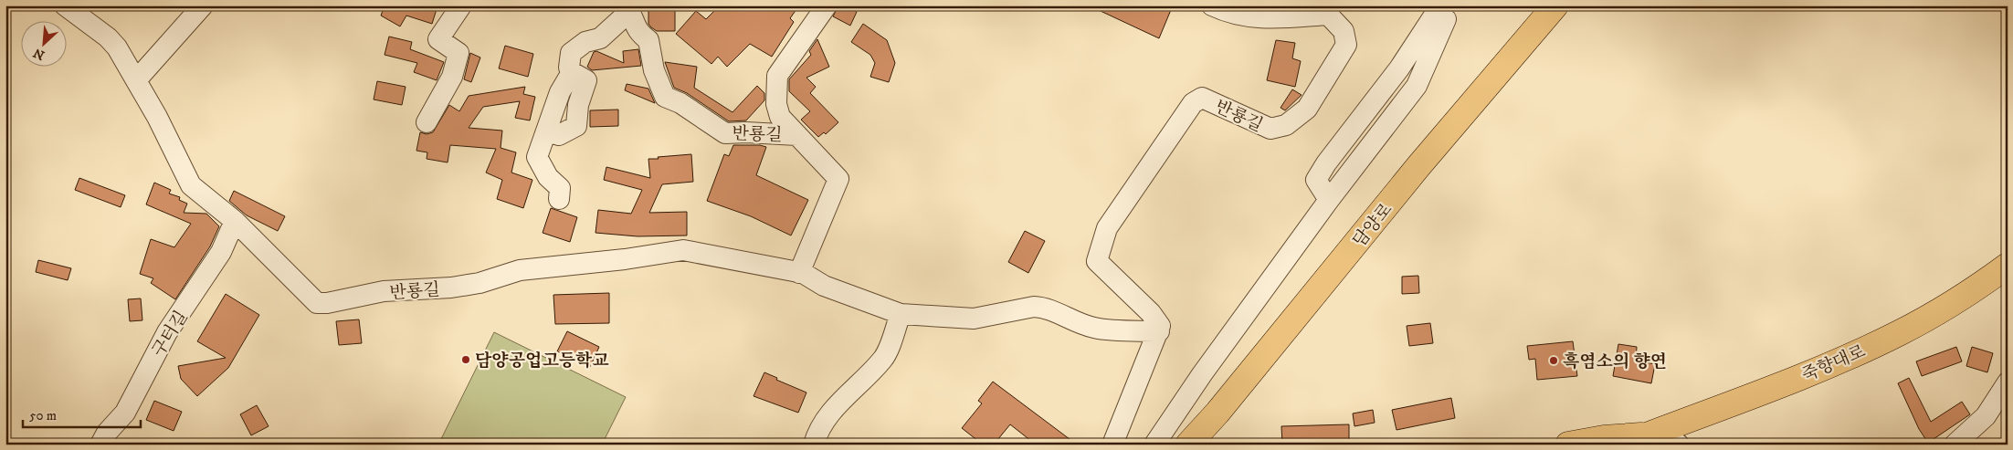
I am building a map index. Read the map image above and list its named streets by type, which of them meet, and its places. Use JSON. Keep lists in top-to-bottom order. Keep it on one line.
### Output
{"streets":{"main road":["담양로","죽향대로"],"street":["반룡길","구터길"]},"crossings":[["반룡길","구터길"]],"places":["담양공업고등학교","흑염소의 향연"],"scale_bar":"50 m","north":"bottom left"}
